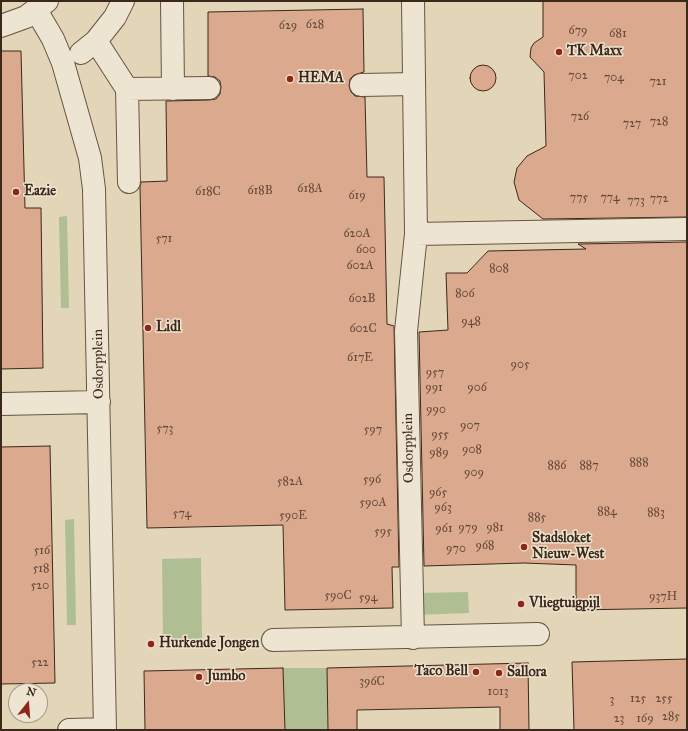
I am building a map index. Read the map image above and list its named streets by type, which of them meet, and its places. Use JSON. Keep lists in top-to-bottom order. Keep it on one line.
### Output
{"streets":{"street":["Osdorpplein"]},"places":["TK Maxx","HEMA","Eazie","Lidl","Stadsloket Nieuw-West","Vliegtuigpijl","Hurkende Jongen","Taco Bell","Sallora","Jumbo"],"house_numbers":["628","629","679","681","702","704","721","726","728","727","618A","618B","618C","619","775","774","772","773","620A","571","600","602A","808","806","602B","948","602C","617E","905","957","991","906","990","907","573","597","955","908","989","888","886","887","909","596","582A","965","590A","963","884","883","574","590E","885","979","981","961","595","968","970","516","518","520","590C","937H","594","522","396C","1013","125","255","3","285","23","169"],"north":"top"}
